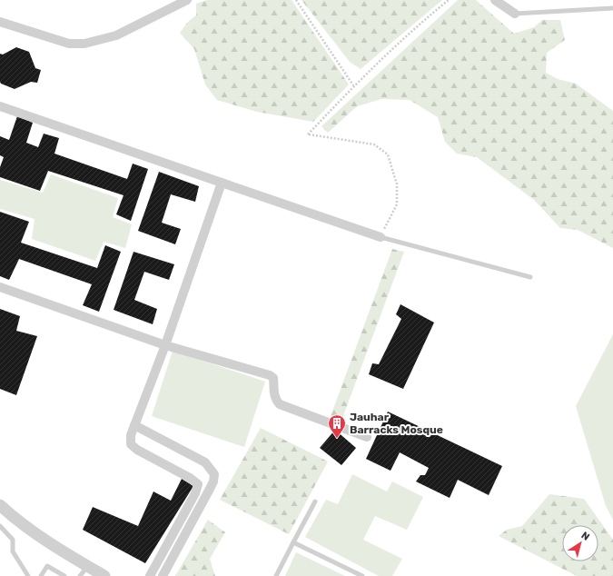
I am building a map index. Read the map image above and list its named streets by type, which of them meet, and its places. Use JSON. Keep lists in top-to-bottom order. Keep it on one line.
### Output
{"places":{"building":["Jauhar Barracks Mosque"]},"north":"top right"}
